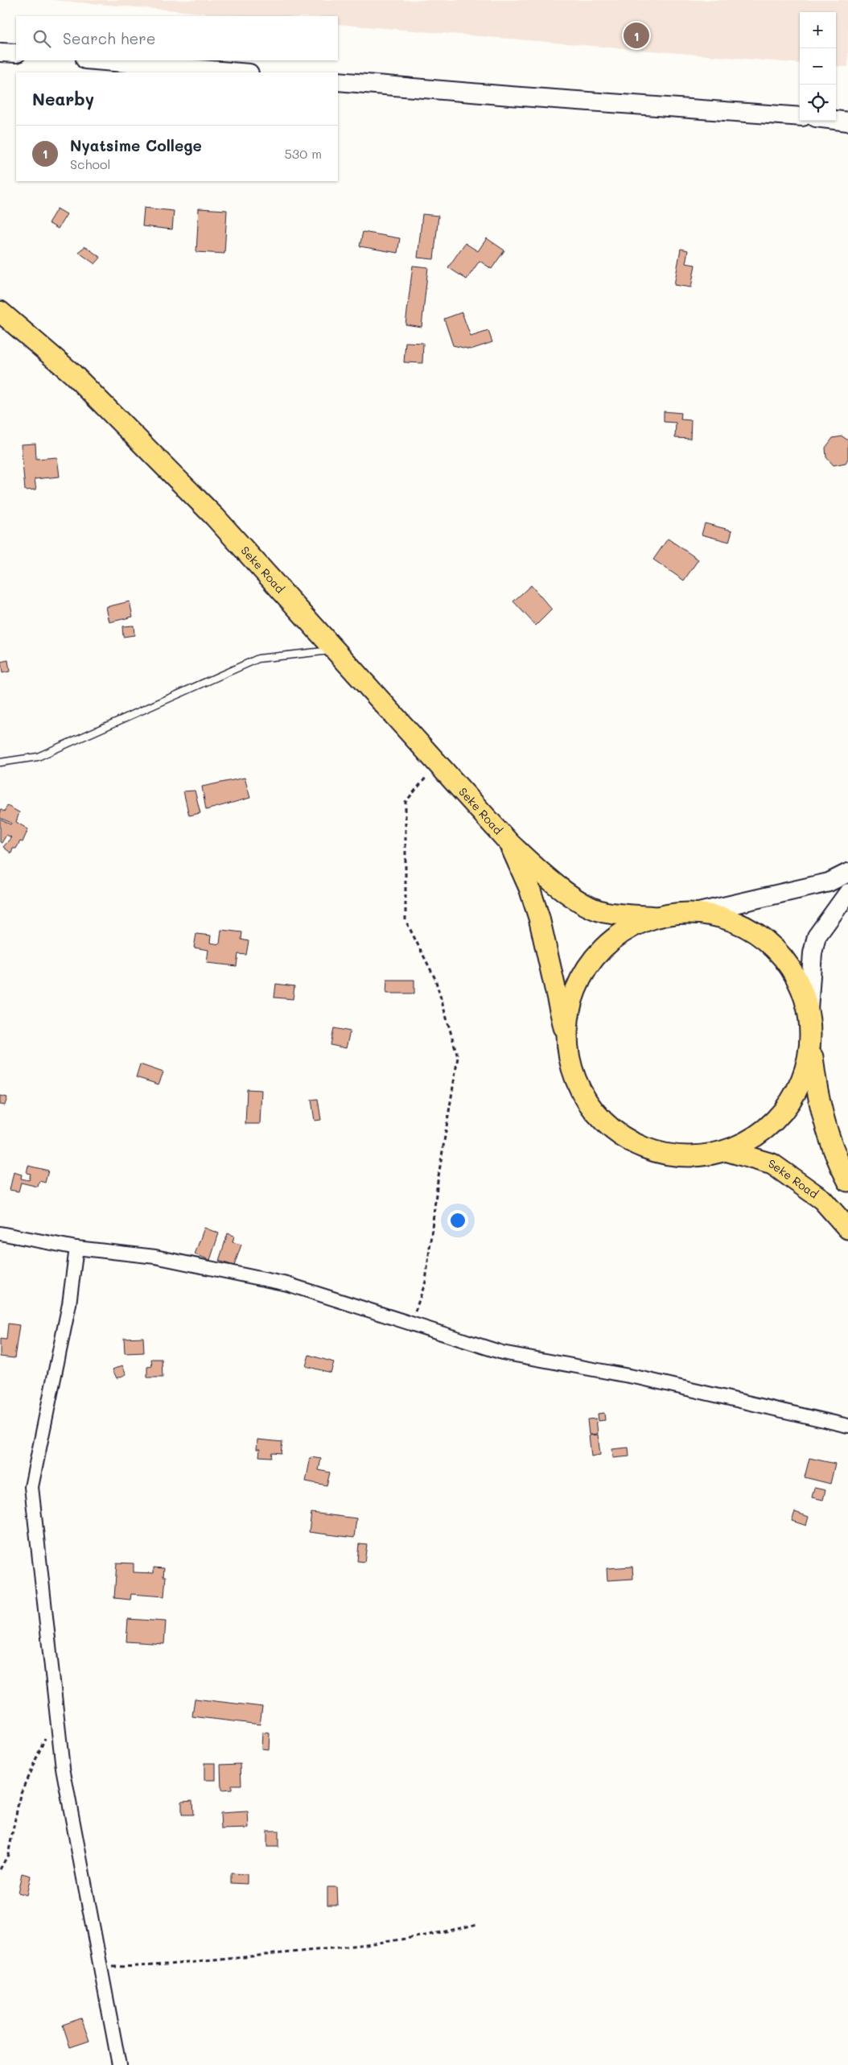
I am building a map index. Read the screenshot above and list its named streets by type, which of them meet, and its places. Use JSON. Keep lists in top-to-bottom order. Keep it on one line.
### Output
{"streets":{"main road":["Seke Road"]},"page":{"map_buttons":["+","−"],"search":"Search here","pins":"1","heading":"Nearby","list":[{"mark":"1","name":"Nyatsime College","note":"School","value":"530 m"}]}}
